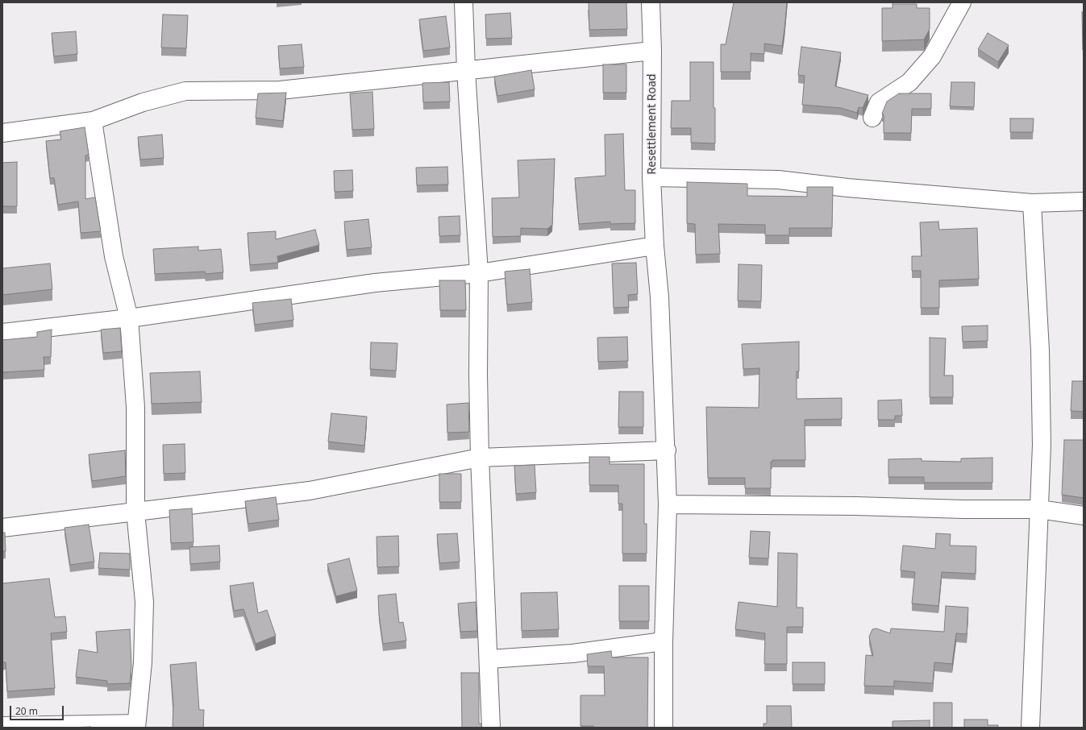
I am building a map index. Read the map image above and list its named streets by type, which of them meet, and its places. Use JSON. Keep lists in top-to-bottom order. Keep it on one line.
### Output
{"streets":{"street":["Resettlement Road"]},"scale_bar":"20 m"}
